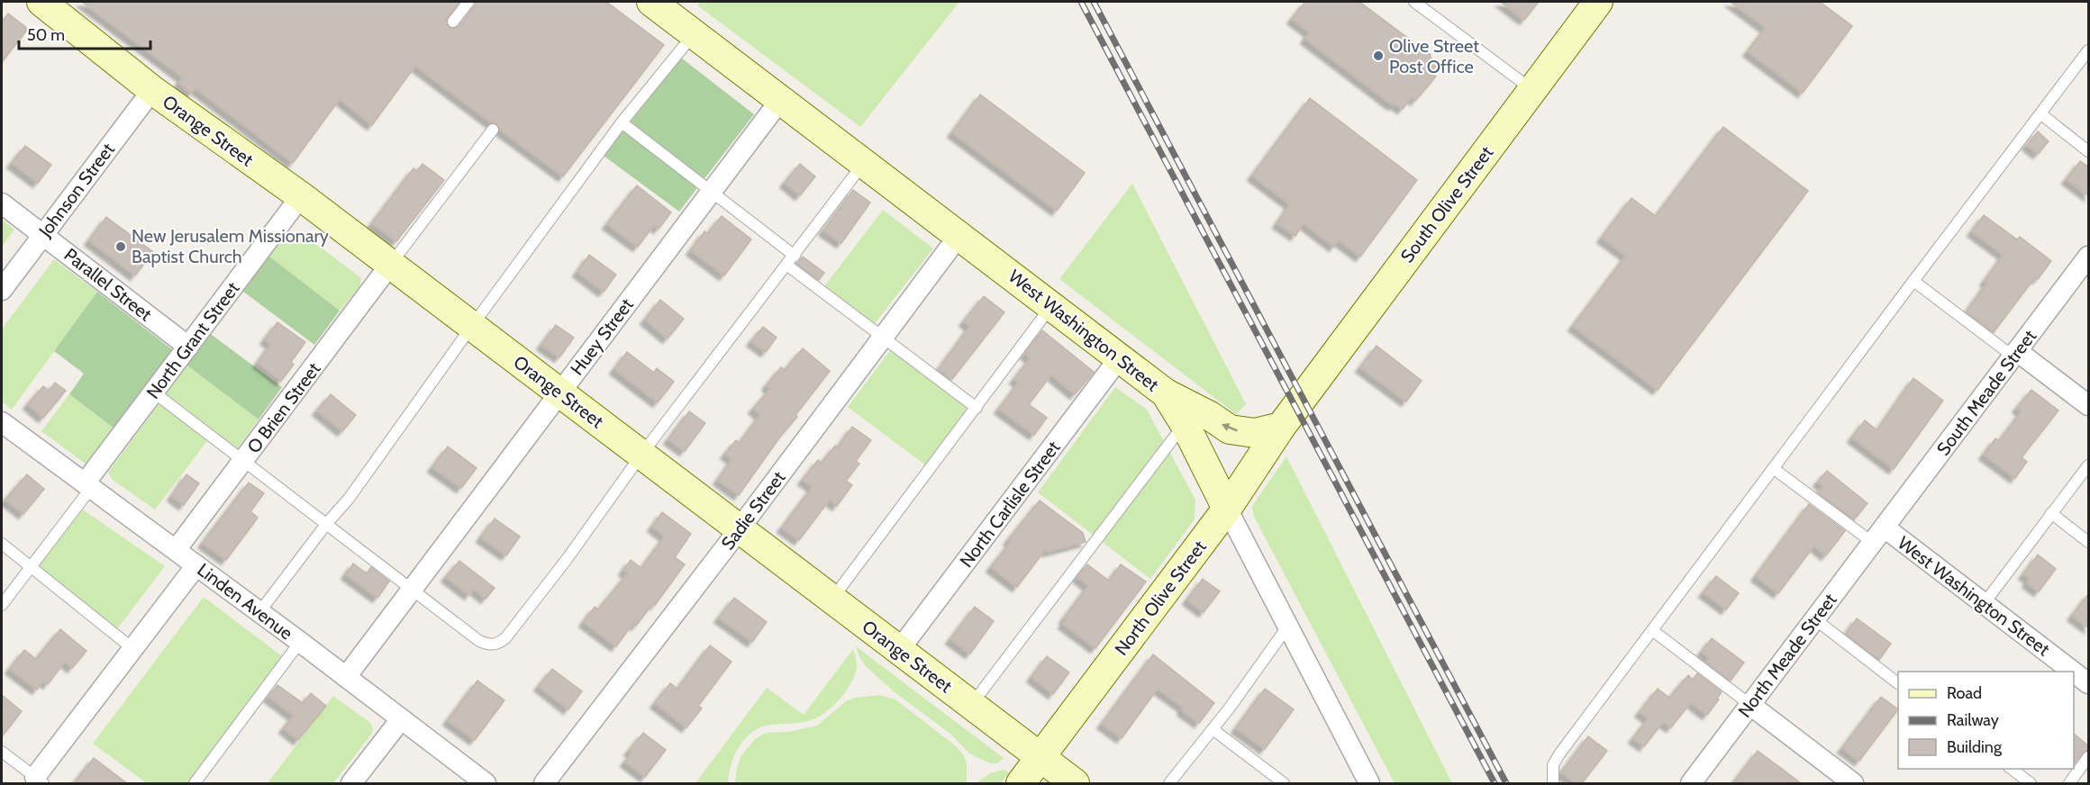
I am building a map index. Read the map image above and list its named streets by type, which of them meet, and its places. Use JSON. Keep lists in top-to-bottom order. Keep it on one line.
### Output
{"streets":{"street":["Orange Street","Johnson Street","South Olive Street","Parallel Street","West Washington Street","Huey Street","North Grant Street","South Meade Street","O Brien Street","North Carlisle Street","Sadie Street","North Olive Street","Linden Avenue","North Meade Street"]},"crossings":[["Orange Street","Johnson Street"],["Orange Street","Huey Street"],["Orange Street","North Grant Street"],["Orange Street","O Brien Street"],["Orange Street","North Carlisle Street"],["Orange Street","Sadie Street"],["Orange Street","North Olive Street"],["Johnson Street","Parallel Street"],["South Olive Street","West Washington Street"],["South Olive Street","North Olive Street"],["Parallel Street","North Grant Street"],["West Washington Street","Huey Street"],["West Washington Street","South Meade Street"],["West Washington Street","North Carlisle Street"],["West Washington Street","Sadie Street"],["West Washington Street","North Olive Street"],["West Washington Street","North Meade Street"],["Huey Street","Linden Avenue"],["North Grant Street","Linden Avenue"],["South Meade Street","North Meade Street"],["O Brien Street","Linden Avenue"]],"places":["Olive Street Post Office","New Jerusalem Missionary Baptist Church"],"legend":["Road","Railway","Building"],"scale_bar":"50 m"}
